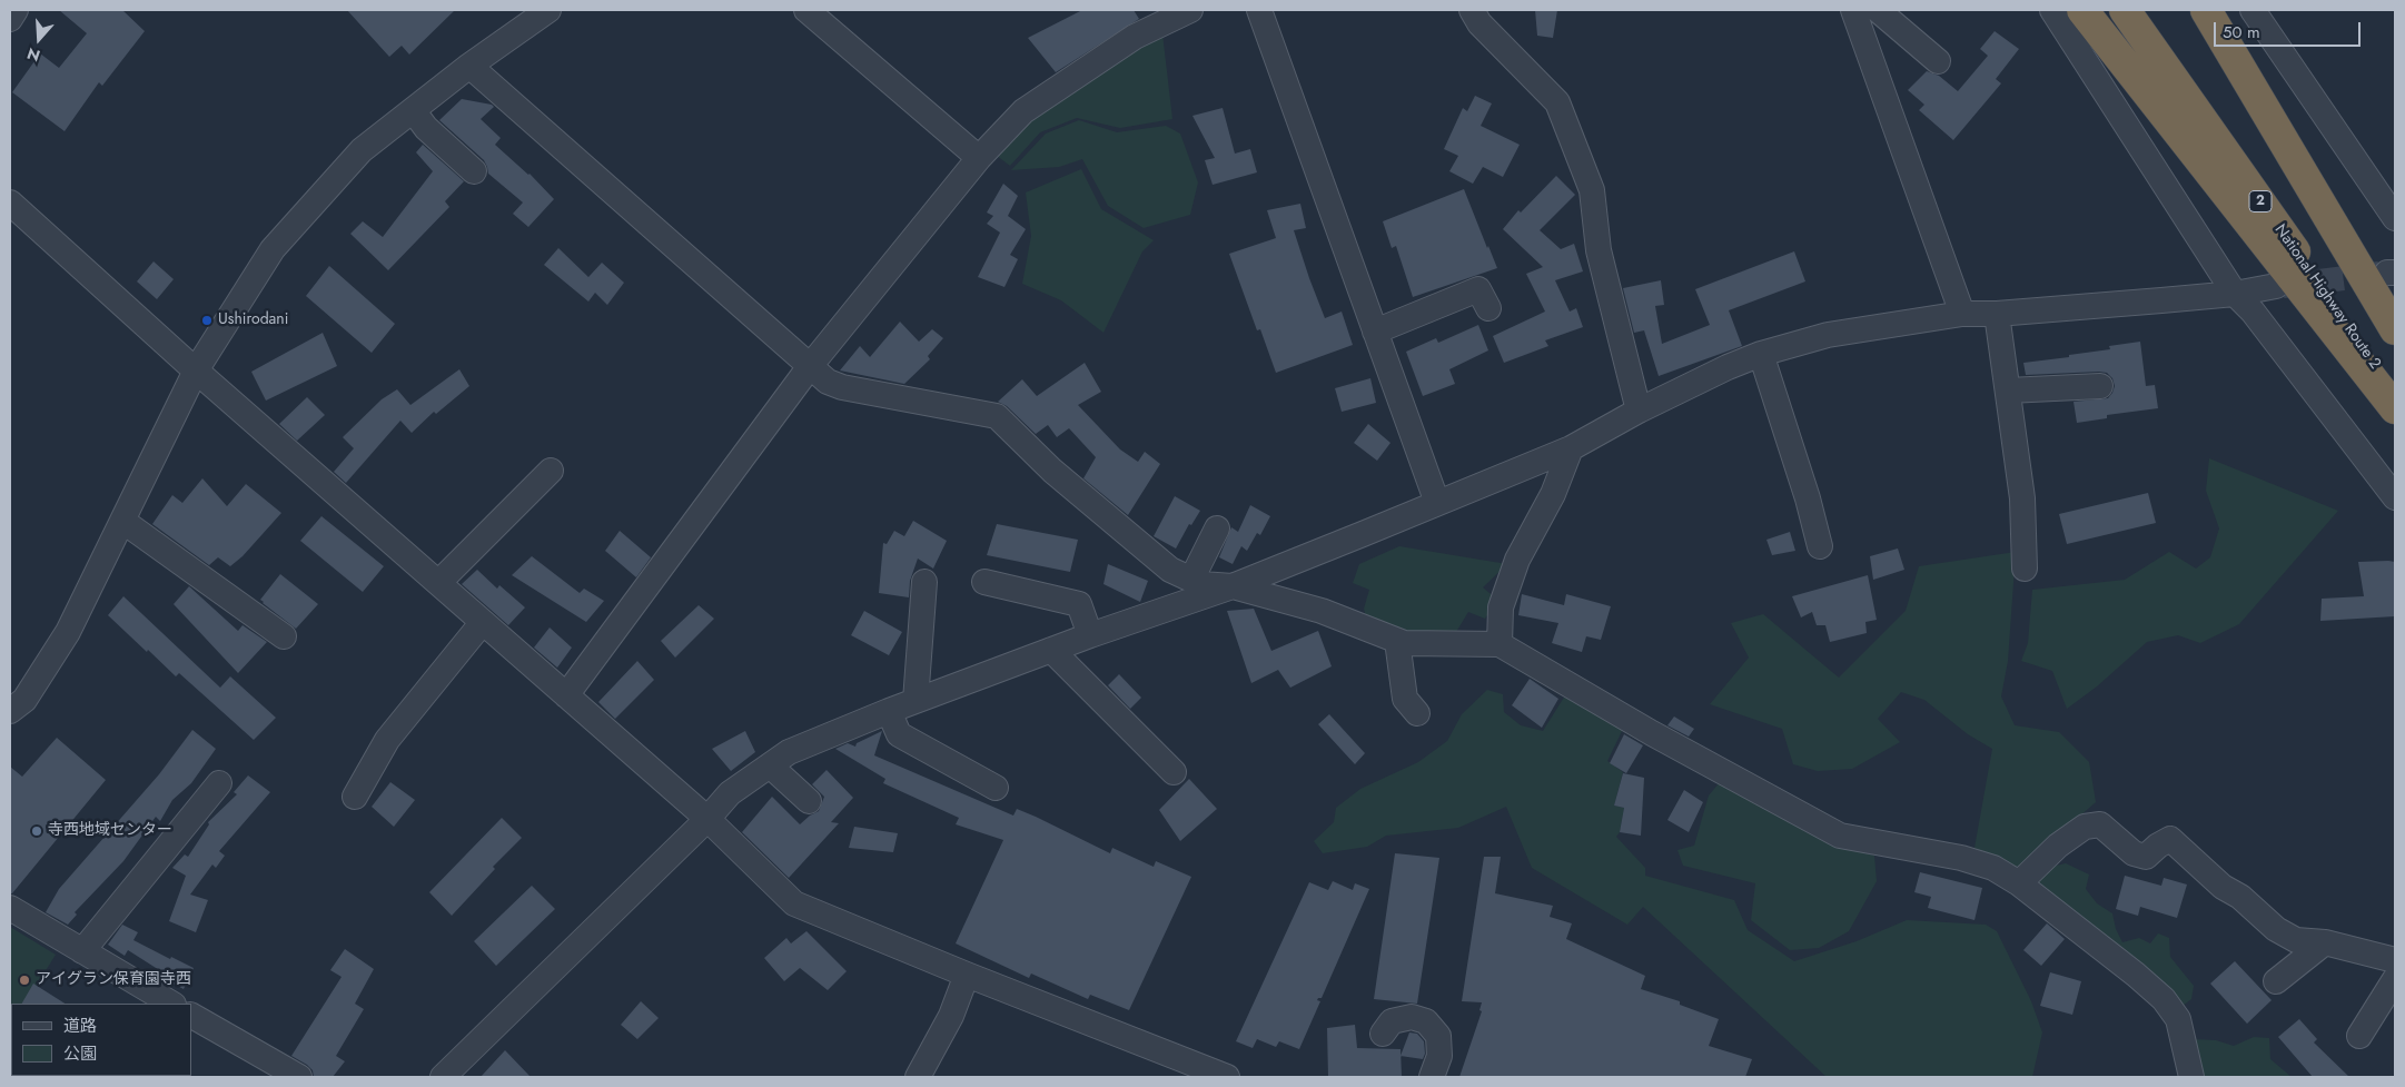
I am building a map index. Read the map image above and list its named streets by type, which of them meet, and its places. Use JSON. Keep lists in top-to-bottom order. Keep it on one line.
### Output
{"streets":{"highway":["2","National Highway Route 2"]},"places":["Ushirodani","寺西地域センター","アイグラン保育園寺西"],"legend":["道路","公園"],"scale_bar":"50 m","north":"bottom"}
